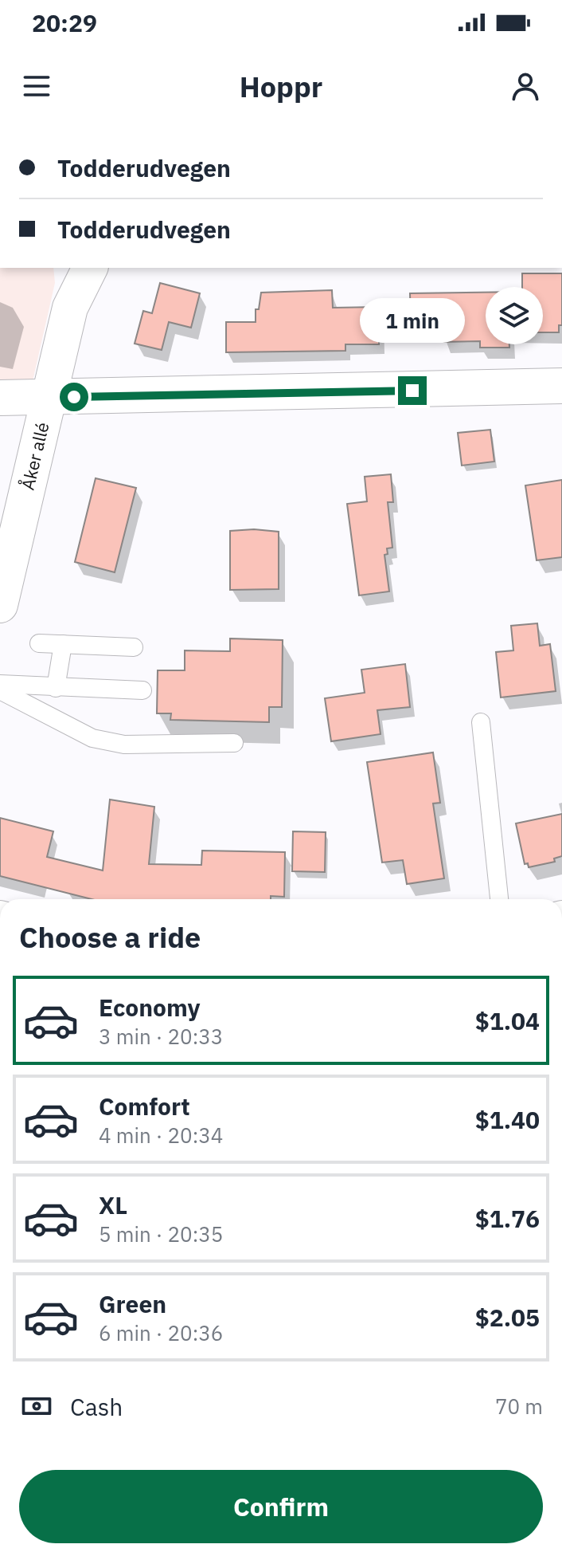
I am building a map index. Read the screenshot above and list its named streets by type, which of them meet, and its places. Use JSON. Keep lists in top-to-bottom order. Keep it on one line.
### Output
{"streets":{"street":["Åker allé"]},"page":{"status":"20:29","header":"Hoppr","banner":["Todderudvegen","Todderudvegen"],"bubble":"1 min","heading":"Choose a ride","list":[{"name":"Economy","note":"3 min · 20:33","value":"$1.04"},{"name":"Comfort","note":"4 min · 20:34","value":"$1.40"},{"name":"XL","note":"5 min · 20:35","value":"$1.76"},{"name":"Green","note":"6 min · 20:36","value":"$2.05"}],"pay":["Cash","70 m"],"buttons":"Confirm"}}
